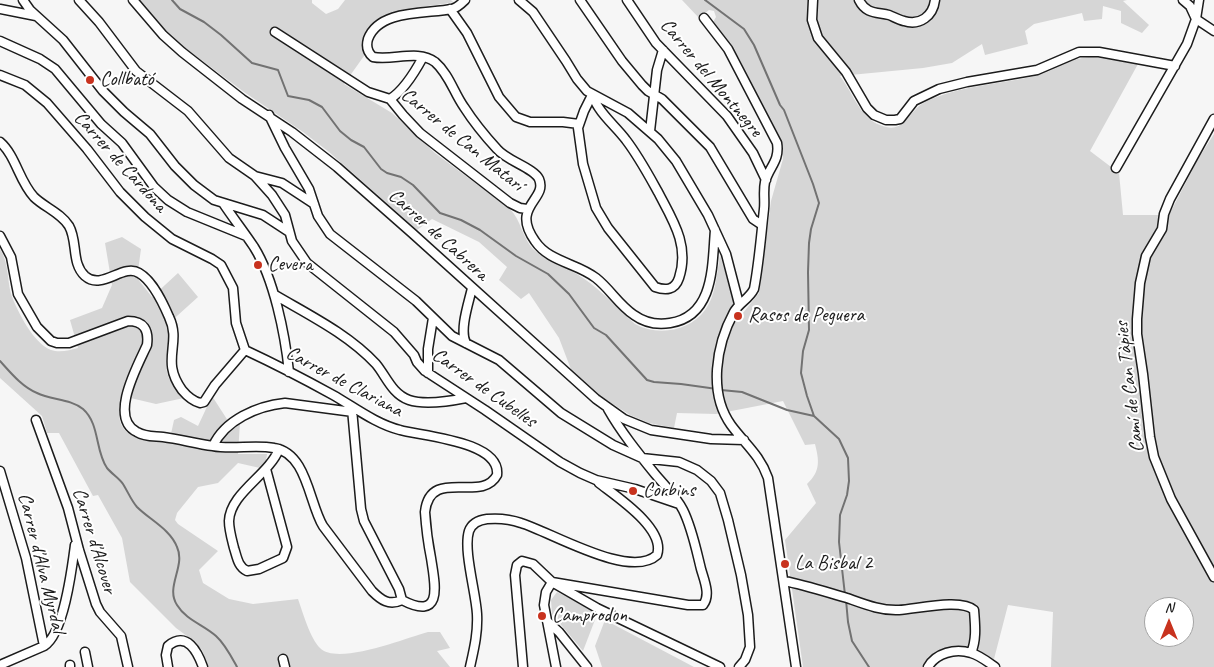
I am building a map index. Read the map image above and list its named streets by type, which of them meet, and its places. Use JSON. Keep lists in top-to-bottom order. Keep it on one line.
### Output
{"streets":{"street":["Carrer del Montnegre","Carrer de Can Matarí","Carrer de Cardona","Carrer de Cabrera","Carrer de Clariana","Camí de Can Tàpies","Carrer de Cubelles","Carrer d'Alcover","Carrer d'Alva Myrdal"]},"crossings":[["Carrer de Cardona","Carrer de Clariana"],["Carrer de Cabrera","Carrer de Cubelles"]],"places":["Collbató","Cevera","Rasos de Peguera","Corbins","La Bisbal 2","Camprodon"],"north":"top"}
